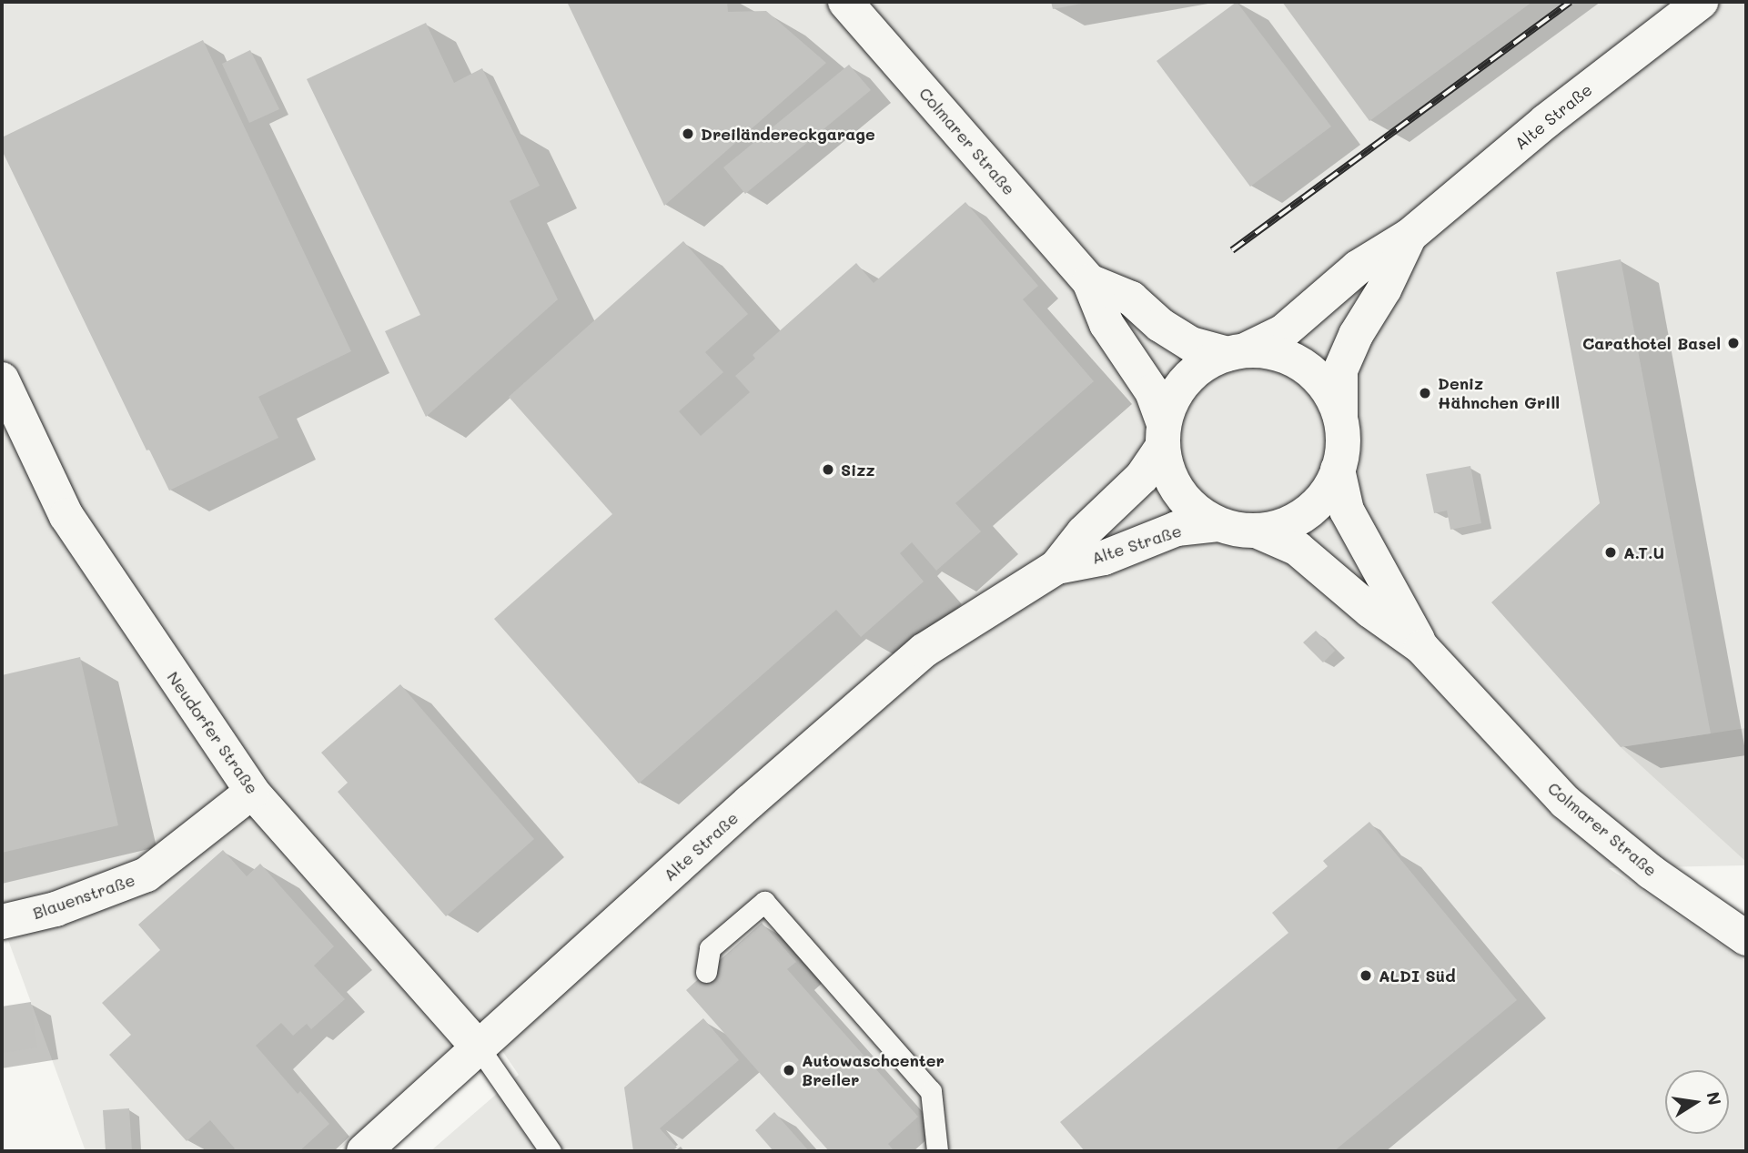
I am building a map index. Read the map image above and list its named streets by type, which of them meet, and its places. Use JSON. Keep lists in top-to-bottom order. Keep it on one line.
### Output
{"streets":{"street":["Alte Straße","Colmarer Straße","Neudorfer Straße","Blauenstraße"]},"crossings":[["Alte Straße","Colmarer Straße"],["Alte Straße","Neudorfer Straße"],["Neudorfer Straße","Blauenstraße"]],"places":["Dreiländereckgarage","Carathotel Basel","Deniz Hähnchen Grill","Sizz","A.T.U","ALDI Süd","Autowaschcenter Breiler"],"north":"right"}
